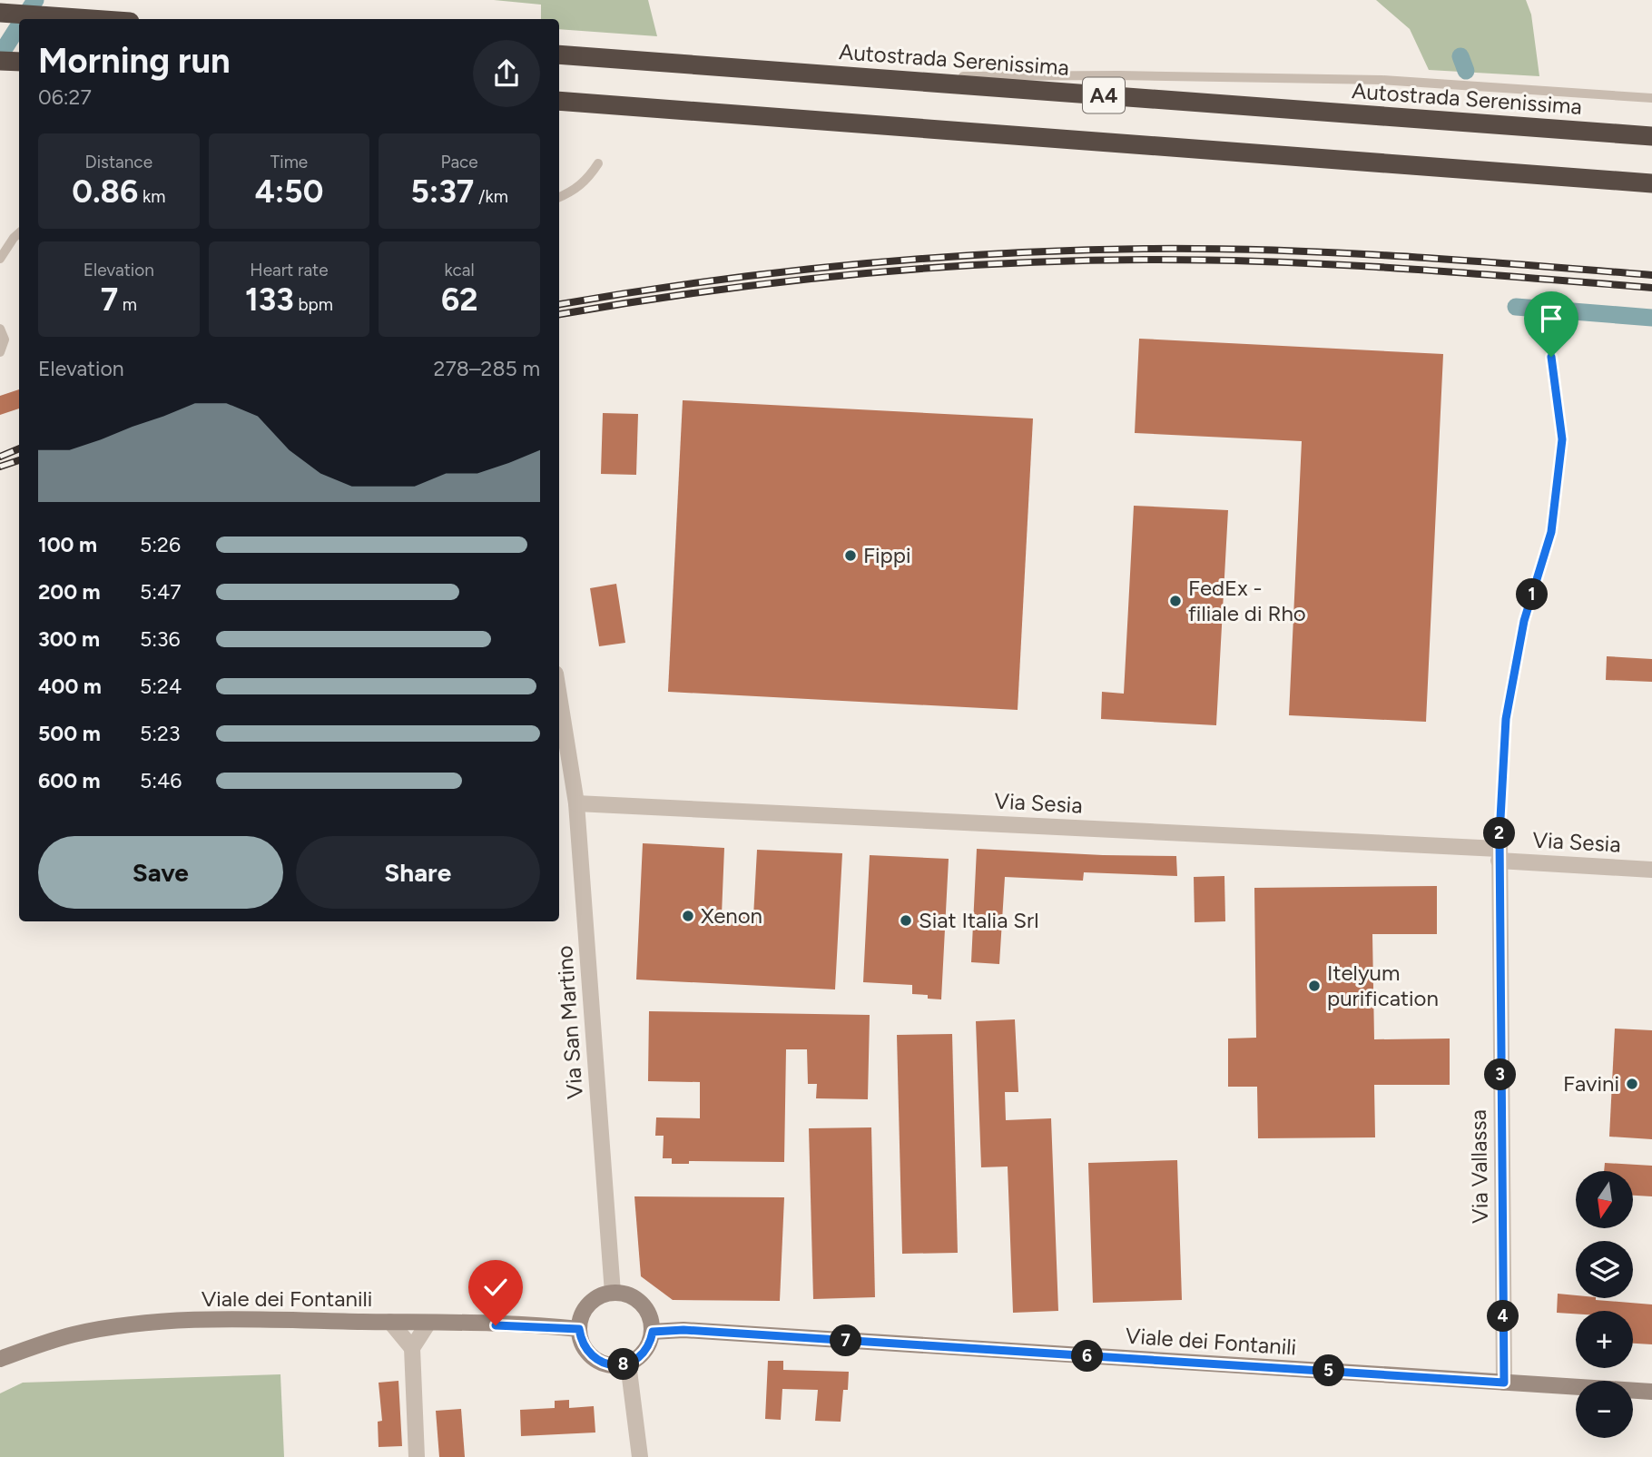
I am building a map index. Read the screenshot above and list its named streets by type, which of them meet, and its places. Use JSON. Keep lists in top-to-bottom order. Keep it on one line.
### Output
{"streets":{"highway":["Autostrada Serenissima","A4"],"main road":["Viale dei Fontanili"],"street":["Via Sesia","Via San Martino","Via Vallassa"]},"crossings":[["Via Sesia","Via San Martino"],["Via Sesia","Via Vallassa"],["Via San Martino","Viale dei Fontanili"],["Via Vallassa","Viale dei Fontanili"]],"places":["Fippi","FedEx - filiale di Rho","Xenon","Siat Italia Srl","Itelyum purification","Favini"],"north":"bottom","page":{"heading":["Morning run","06:27"],"stats":[["Distance","0.86 km"],["Time","4:50"],["Pace","5:37 /km"],["Elevation","7 m"],["Heart rate","133 bpm"],["kcal","62"]],"chart":["Elevation","278–285 m"],"list":[{"name":"100 m","note":"5:26"},{"name":"200 m","note":"5:47"},{"name":"300 m","note":"5:36"},{"name":"400 m","note":"5:24"},{"name":"500 m","note":"5:23"},{"name":"600 m","note":"5:46"}],"pins":["1","2","3","4","7","6","8","5"],"buttons":["Save","Share"],"map_buttons":["+","−"]}}
